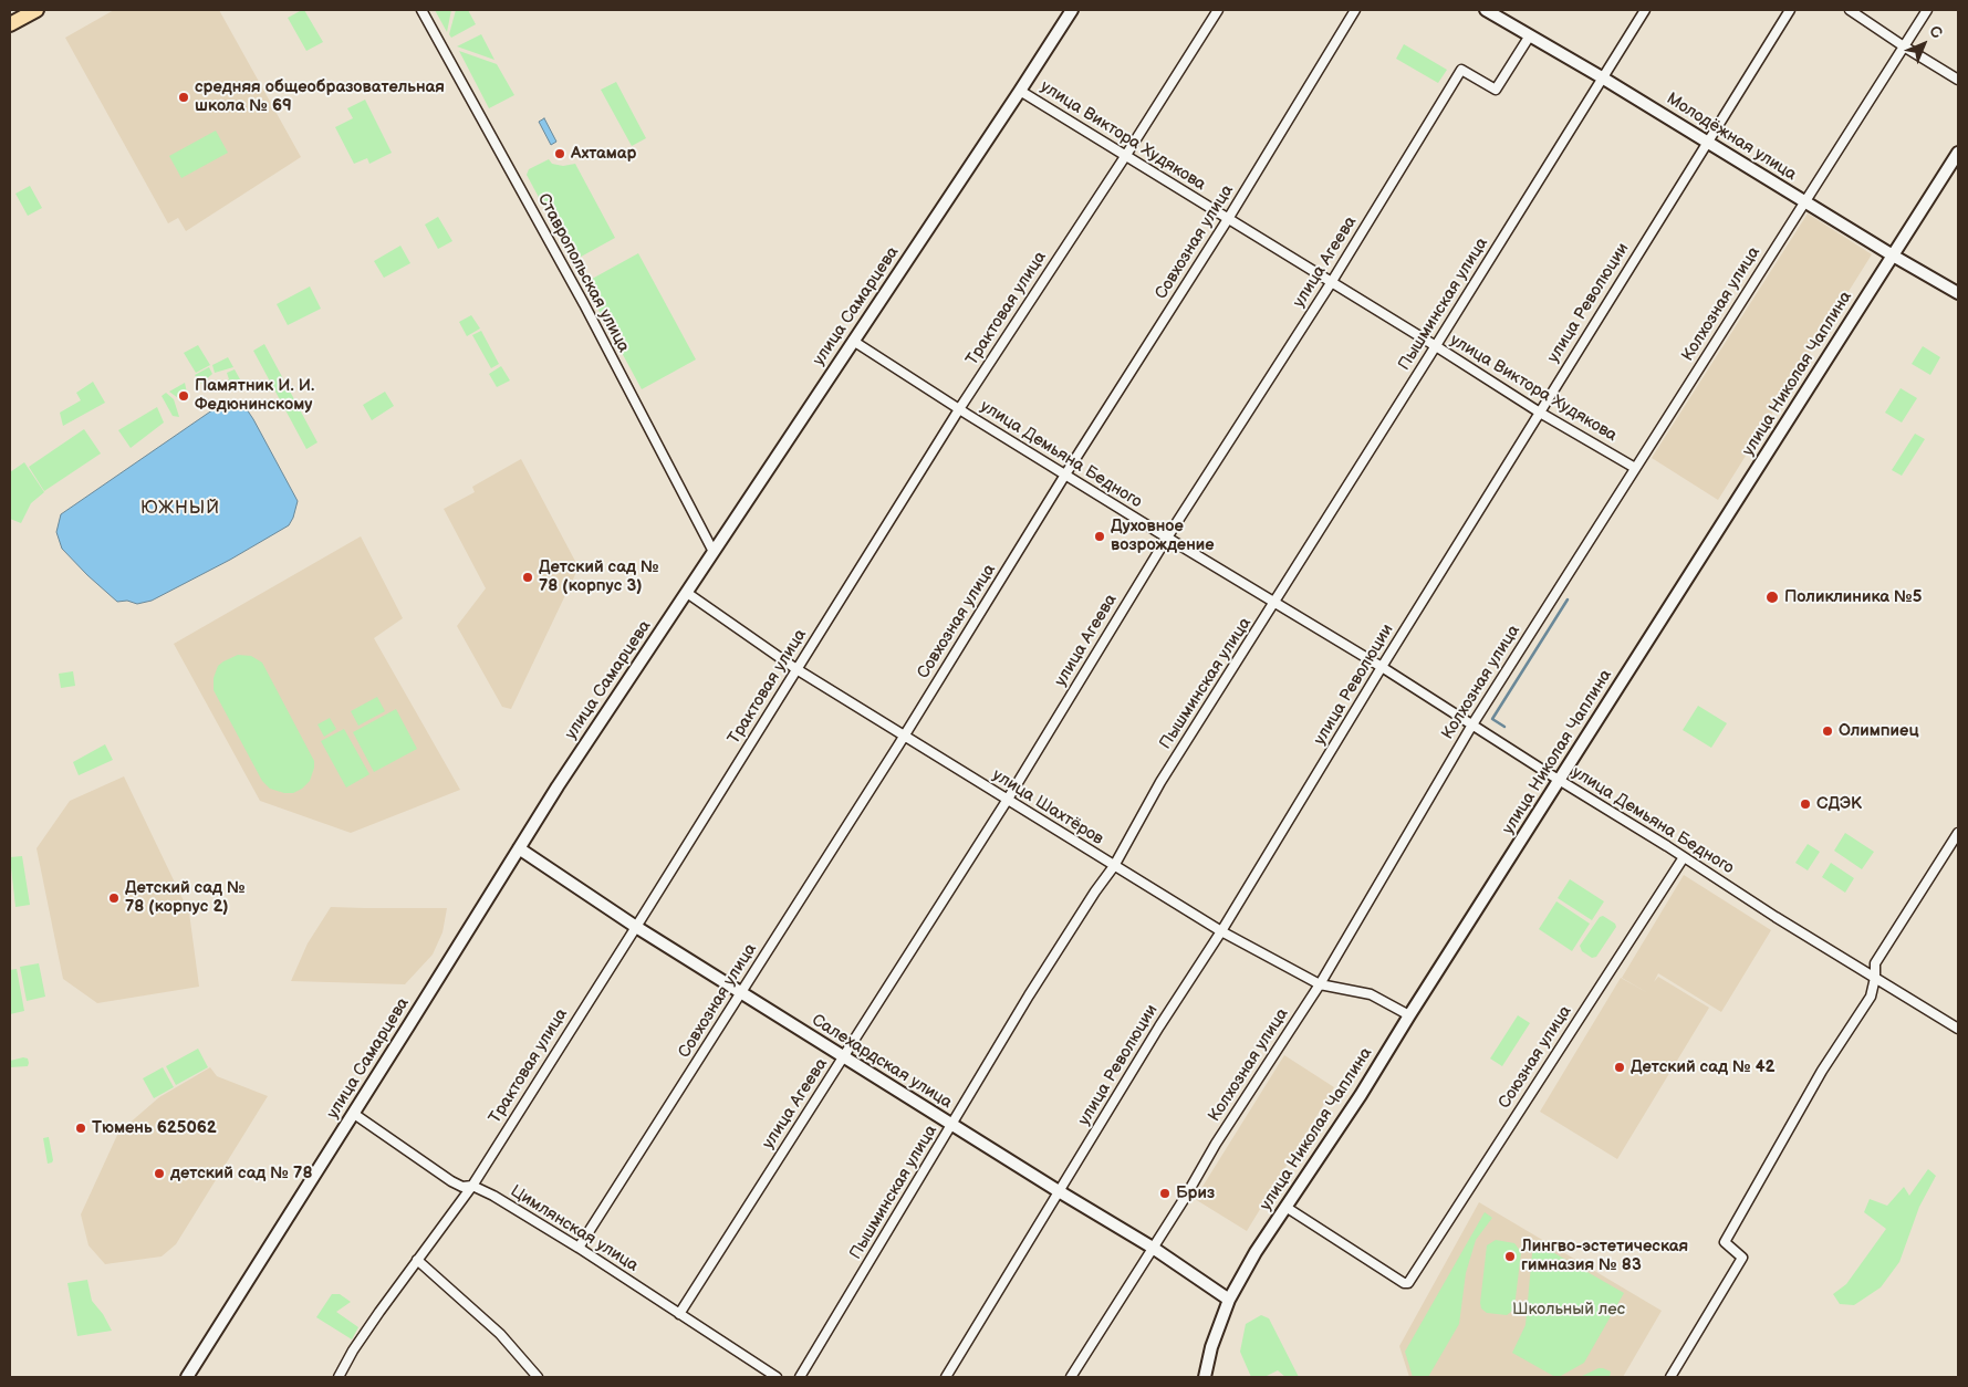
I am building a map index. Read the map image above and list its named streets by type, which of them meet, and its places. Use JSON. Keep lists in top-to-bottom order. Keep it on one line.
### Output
{"streets":{"street":["улица Виктора Худякова","Молодёжная улица","Совхозная улица","улица Агеева","Ставропольская улица","улица Революции","Пышминская улица","Колхозная улица","улица Самарцева","Трактовая улица","улица Николая Чаплина","улица Демьяна Бедного","улица Шахтёров","Союзная улица","Салехардская улица","Цимлянская улица"]},"crossings":[["улица Виктора Худякова","Совхозная улица"],["улица Виктора Худякова","улица Агеева"],["улица Виктора Худякова","улица Революции"],["улица Виктора Худякова","Пышминская улица"],["улица Виктора Худякова","Колхозная улица"],["улица Виктора Худякова","улица Самарцева"],["улица Виктора Худякова","Трактовая улица"],["Молодёжная улица","улица Агеева"],["Молодёжная улица","улица Революции"],["Молодёжная улица","Пышминская улица"],["Молодёжная улица","Колхозная улица"],["Молодёжная улица","улица Николая Чаплина"],["Совхозная улица","улица Демьяна Бедного"],["Совхозная улица","улица Шахтёров"],["Совхозная улица","Салехардская улица"],["Совхозная улица","Цимлянская улица"],["улица Агеева","улица Демьяна Бедного"],["улица Агеева","улица Шахтёров"],["улица Агеева","Салехардская улица"],["улица Агеева","Цимлянская улица"],["Ставропольская улица","улица Самарцева"],["улица Революции","улица Демьяна Бедного"],["улица Революции","улица Шахтёров"],["улица Революции","Салехардская улица"],["Пышминская улица","улица Демьяна Бедного"],["Пышминская улица","улица Шахтёров"],["Пышминская улица","Салехардская улица"],["Колхозная улица","улица Демьяна Бедного"],["Колхозная улица","улица Шахтёров"],["Колхозная улица","Салехардская улица"],["улица Самарцева","улица Демьяна Бедного"],["улица Самарцева","улица Шахтёров"],["улица Самарцева","Салехардская улица"],["улица Самарцева","Цимлянская улица"],["Трактовая улица","улица Демьяна Бедного"],["Трактовая улица","улица Шахтёров"],["Трактовая улица","Салехардская улица"],["Трактовая улица","Цимлянская улица"],["улица Николая Чаплина","улица Демьяна Бедного"],["улица Николая Чаплина","улица Шахтёров"],["улица Николая Чаплина","Союзная улица"],["улица Николая Чаплина","Салехардская улица"],["улица Демьяна Бедного","Союзная улица"]],"districts":["ЮЖНЫЙ"],"parks":["Школьный лес"],"places":["средняя общеобразовательная школа № 69","Ахтамар","Памятник И. И. Федюнинскому","Духовное возрождение","Детский сад № 78 (корпус 3)","Поликлиника №5","Олимпиец","СДЭК","Детский сад № 78 (корпус 2)","Детский сад № 42","Тюмень 625062","детский сад № 78","Бриз","Лингво-эстетическая гимназия № 83"],"north":"top right"}
